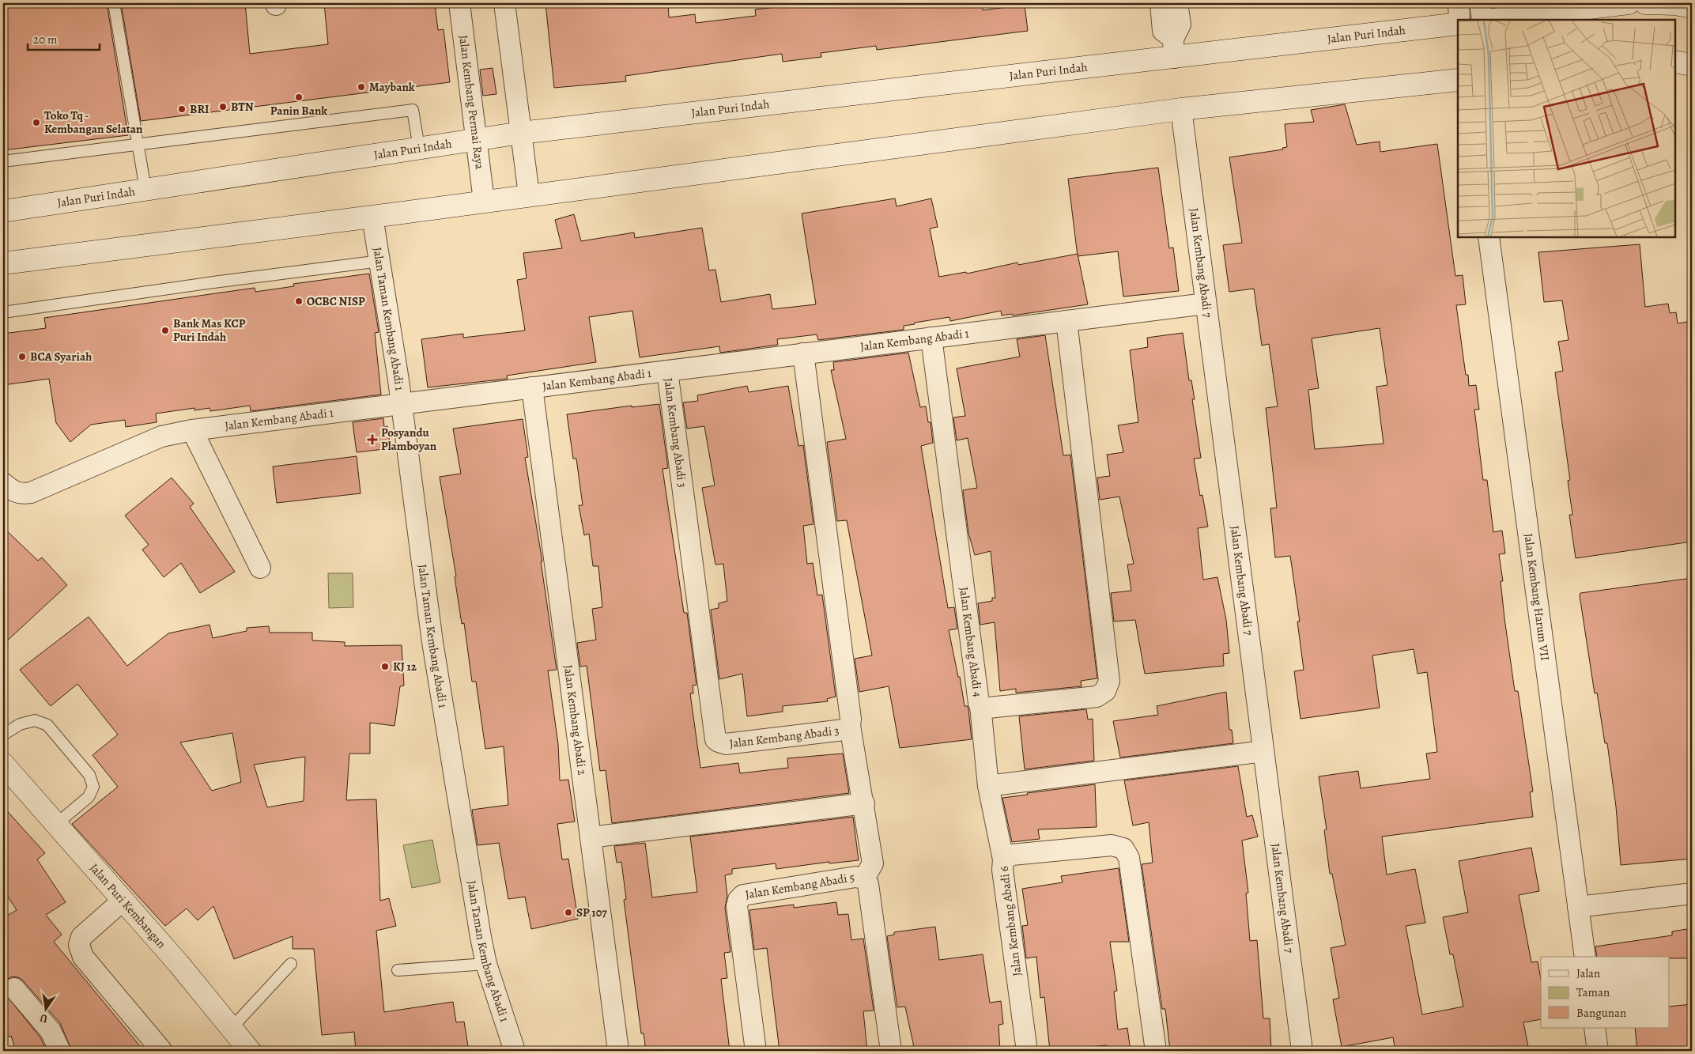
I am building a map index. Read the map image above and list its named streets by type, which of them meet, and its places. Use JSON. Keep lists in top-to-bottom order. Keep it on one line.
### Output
{"streets":{"main road":["Jalan Puri Indah","Jalan Puri Kembangan"],"street":["Jalan Kembang Permai Raya","Jalan Kembang Abadi 7","Jalan Taman Kembang Abadi 1","Jalan Kembang Abadi 1","Jalan Kembang Abadi 3","Jalan Kembang Harum VII","Jalan Kembang Abadi 4","Jalan Kembang Abadi 2","Jalan Kembang Abadi 5","Jalan Kembang Abadi 6"]},"crossings":[["Jalan Puri Indah","Jalan Kembang Permai Raya"],["Jalan Kembang Abadi 7","Jalan Kembang Abadi 1"],["Jalan Taman Kembang Abadi 1","Jalan Kembang Abadi 1"],["Jalan Kembang Abadi 1","Jalan Kembang Abadi 3"],["Jalan Kembang Abadi 1","Jalan Kembang Abadi 4"],["Jalan Kembang Abadi 1","Jalan Kembang Abadi 2"]],"places":{"other":["Maybank","Panin Bank","BTN","BRI","Toko Tq - Kembangan Selatan","OCBC NISP","Bank Mas KCP Puri Indah","BCA Syariah","KJ 12","SP 107"],"health":["Posyandu Plamboyan"]},"legend":["Jalan","Taman","Bangunan"],"scale_bar":"20 m","north":"bottom"}
